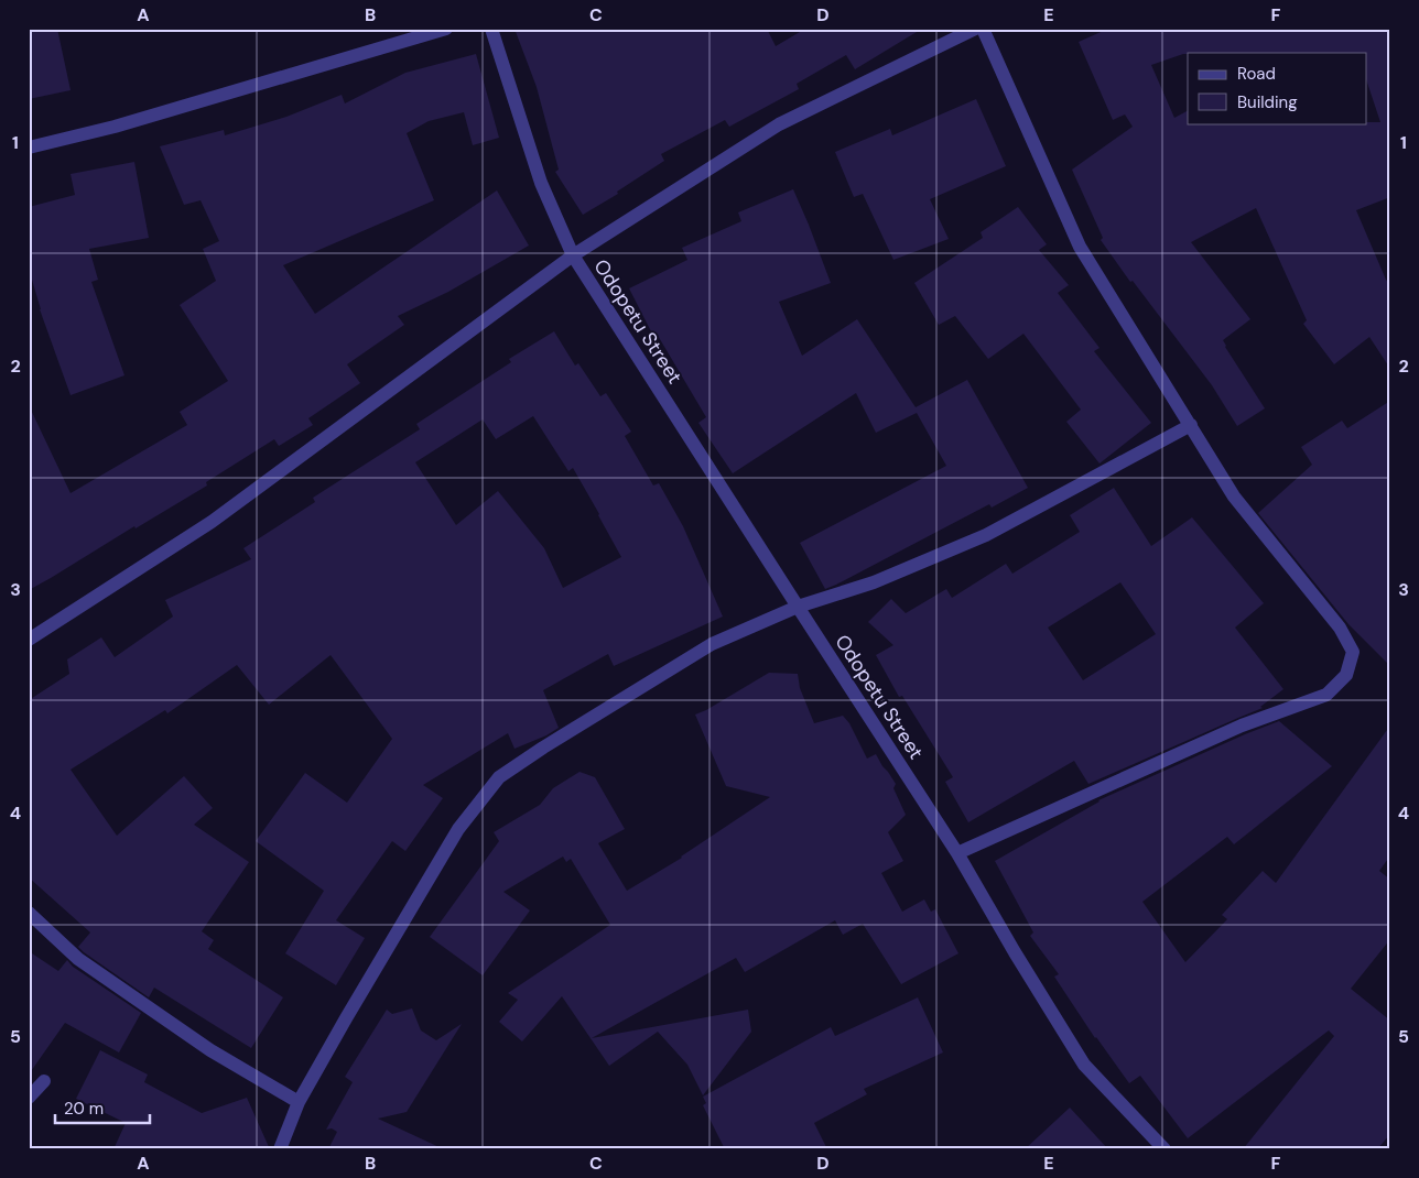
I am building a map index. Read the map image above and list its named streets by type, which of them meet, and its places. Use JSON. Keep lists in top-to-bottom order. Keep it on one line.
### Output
{"streets":{"street":["Odopetu Street"]},"legend":["Road","Building"],"scale_bar":"20 m","grid":{"columns":["A","B","C","D","E","F"],"rows":["1","2","3","4","5"]}}
